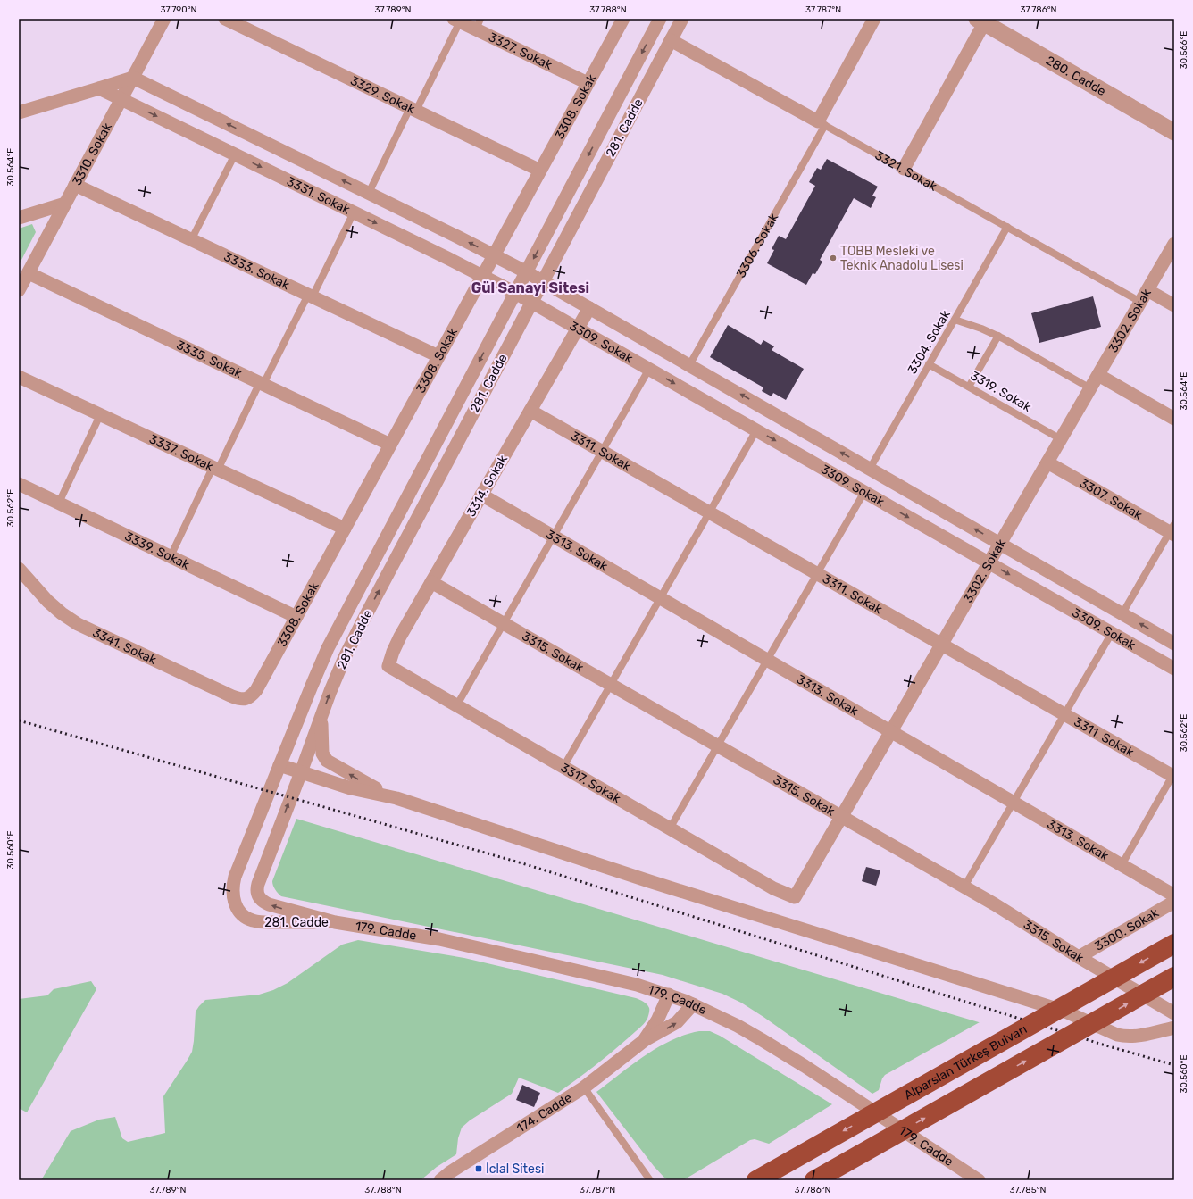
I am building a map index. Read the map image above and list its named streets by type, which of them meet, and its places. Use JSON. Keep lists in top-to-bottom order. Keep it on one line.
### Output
{"streets":{"highway":["Alparslan Türkeş Bulvarı"],"street":["3327. Sokak","280. Cadde","3329. Sokak","3308. Sokak","281. Cadde","3310. Sokak","3321. Sokak","3331. Sokak","3306. Sokak","3333. Sokak","3302. Sokak","3309. Sokak","3335. Sokak","3311. Sokak","3337. Sokak","3314. Sokak","3307. Sokak","3339. Sokak","3313. Sokak","3341. Sokak","3315. Sokak","3317. Sokak","3300. Sokak","179. Cadde","174. Cadde"],"lane":["3304. Sokak","3319. Sokak"]},"crossings":[["3327. Sokak","3308. Sokak"],["3329. Sokak","3308. Sokak"],["3308. Sokak","3331. Sokak"],["3308. Sokak","3333. Sokak"],["3308. Sokak","3335. Sokak"],["3308. Sokak","3337. Sokak"],["3308. Sokak","3339. Sokak"],["3308. Sokak","3341. Sokak"],["281. Cadde","3321. Sokak"],["281. Cadde","3331. Sokak"],["281. Cadde","3309. Sokak"],["281. Cadde","179. Cadde"],["3310. Sokak","3331. Sokak"],["3310. Sokak","3333. Sokak"],["3310. Sokak","3335. Sokak"],["3321. Sokak","3306. Sokak"],["3321. Sokak","3302. Sokak"],["3321. Sokak","3304. Sokak"],["3331. Sokak","3309. Sokak"],["3306. Sokak","3309. Sokak"],["3302. Sokak","3309. Sokak"],["3302. Sokak","3319. Sokak"],["3302. Sokak","3311. Sokak"],["3302. Sokak","3307. Sokak"],["3302. Sokak","3313. Sokak"],["3302. Sokak","3315. Sokak"],["3302. Sokak","3317. Sokak"],["3309. Sokak","3304. Sokak"],["3309. Sokak","3314. Sokak"],["3304. Sokak","3319. Sokak"],["3311. Sokak","3314. Sokak"],["3314. Sokak","3313. Sokak"],["3314. Sokak","3315. Sokak"],["3314. Sokak","3317. Sokak"],["3315. Sokak","3300. Sokak"]],"districts":["Gül Sanayi Sitesi"],"places":{"other":["TOBB Mesleki ve Teknik Anadolu Lisesi"],"transit":["İclal Sitesi"]},"coordinates":["37.790°N","37.789°N","37.788°N","37.787°N","37.786°N","30.566°E","30.564°E","30.562°E","30.560°E","37.785°N"]}
